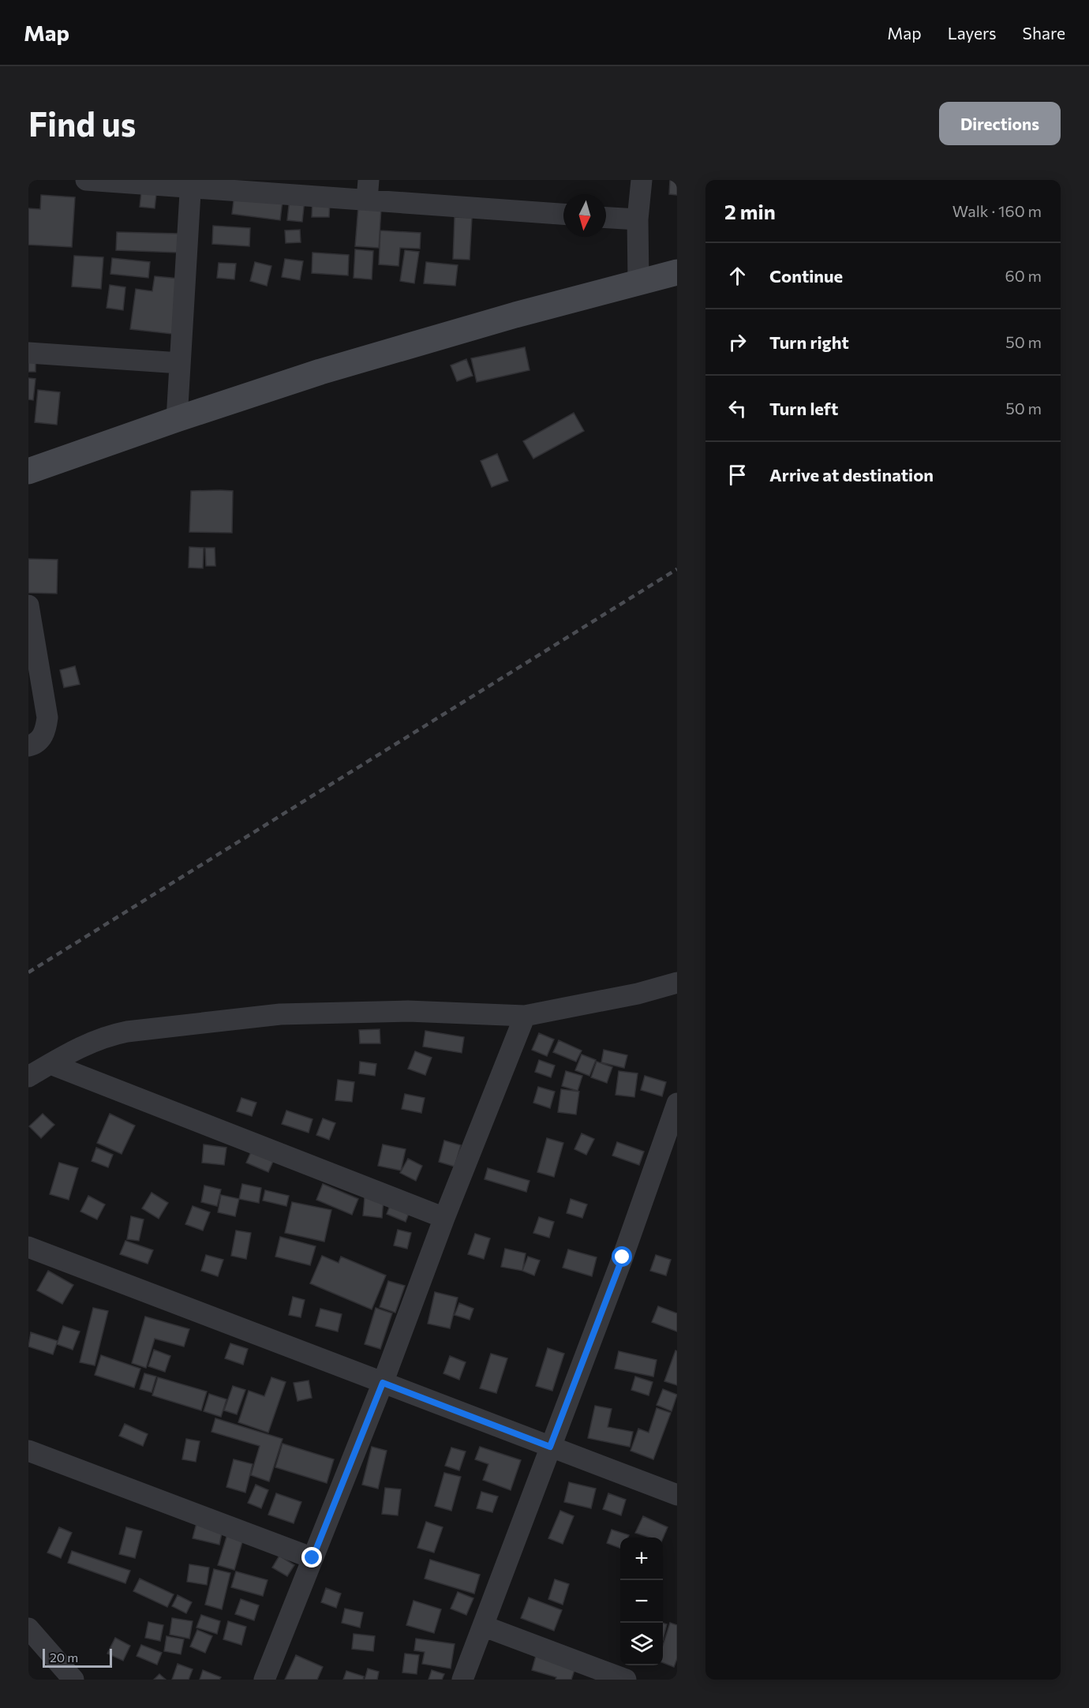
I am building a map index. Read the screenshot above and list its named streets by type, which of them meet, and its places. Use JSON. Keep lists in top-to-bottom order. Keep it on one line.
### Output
{"scale_bar":"20 m","north":"bottom","page":{"header":"Map","nav":["Map","Layers","Share"],"buttons":"Directions","title":"Find us","heading":["2 min","Walk · 160 m"],"list":[["Continue","60 m"],["Turn right","50 m"],["Turn left","50 m"],"Arrive at destination"],"map_buttons":["+","−"],"scale":"20 m"}}
